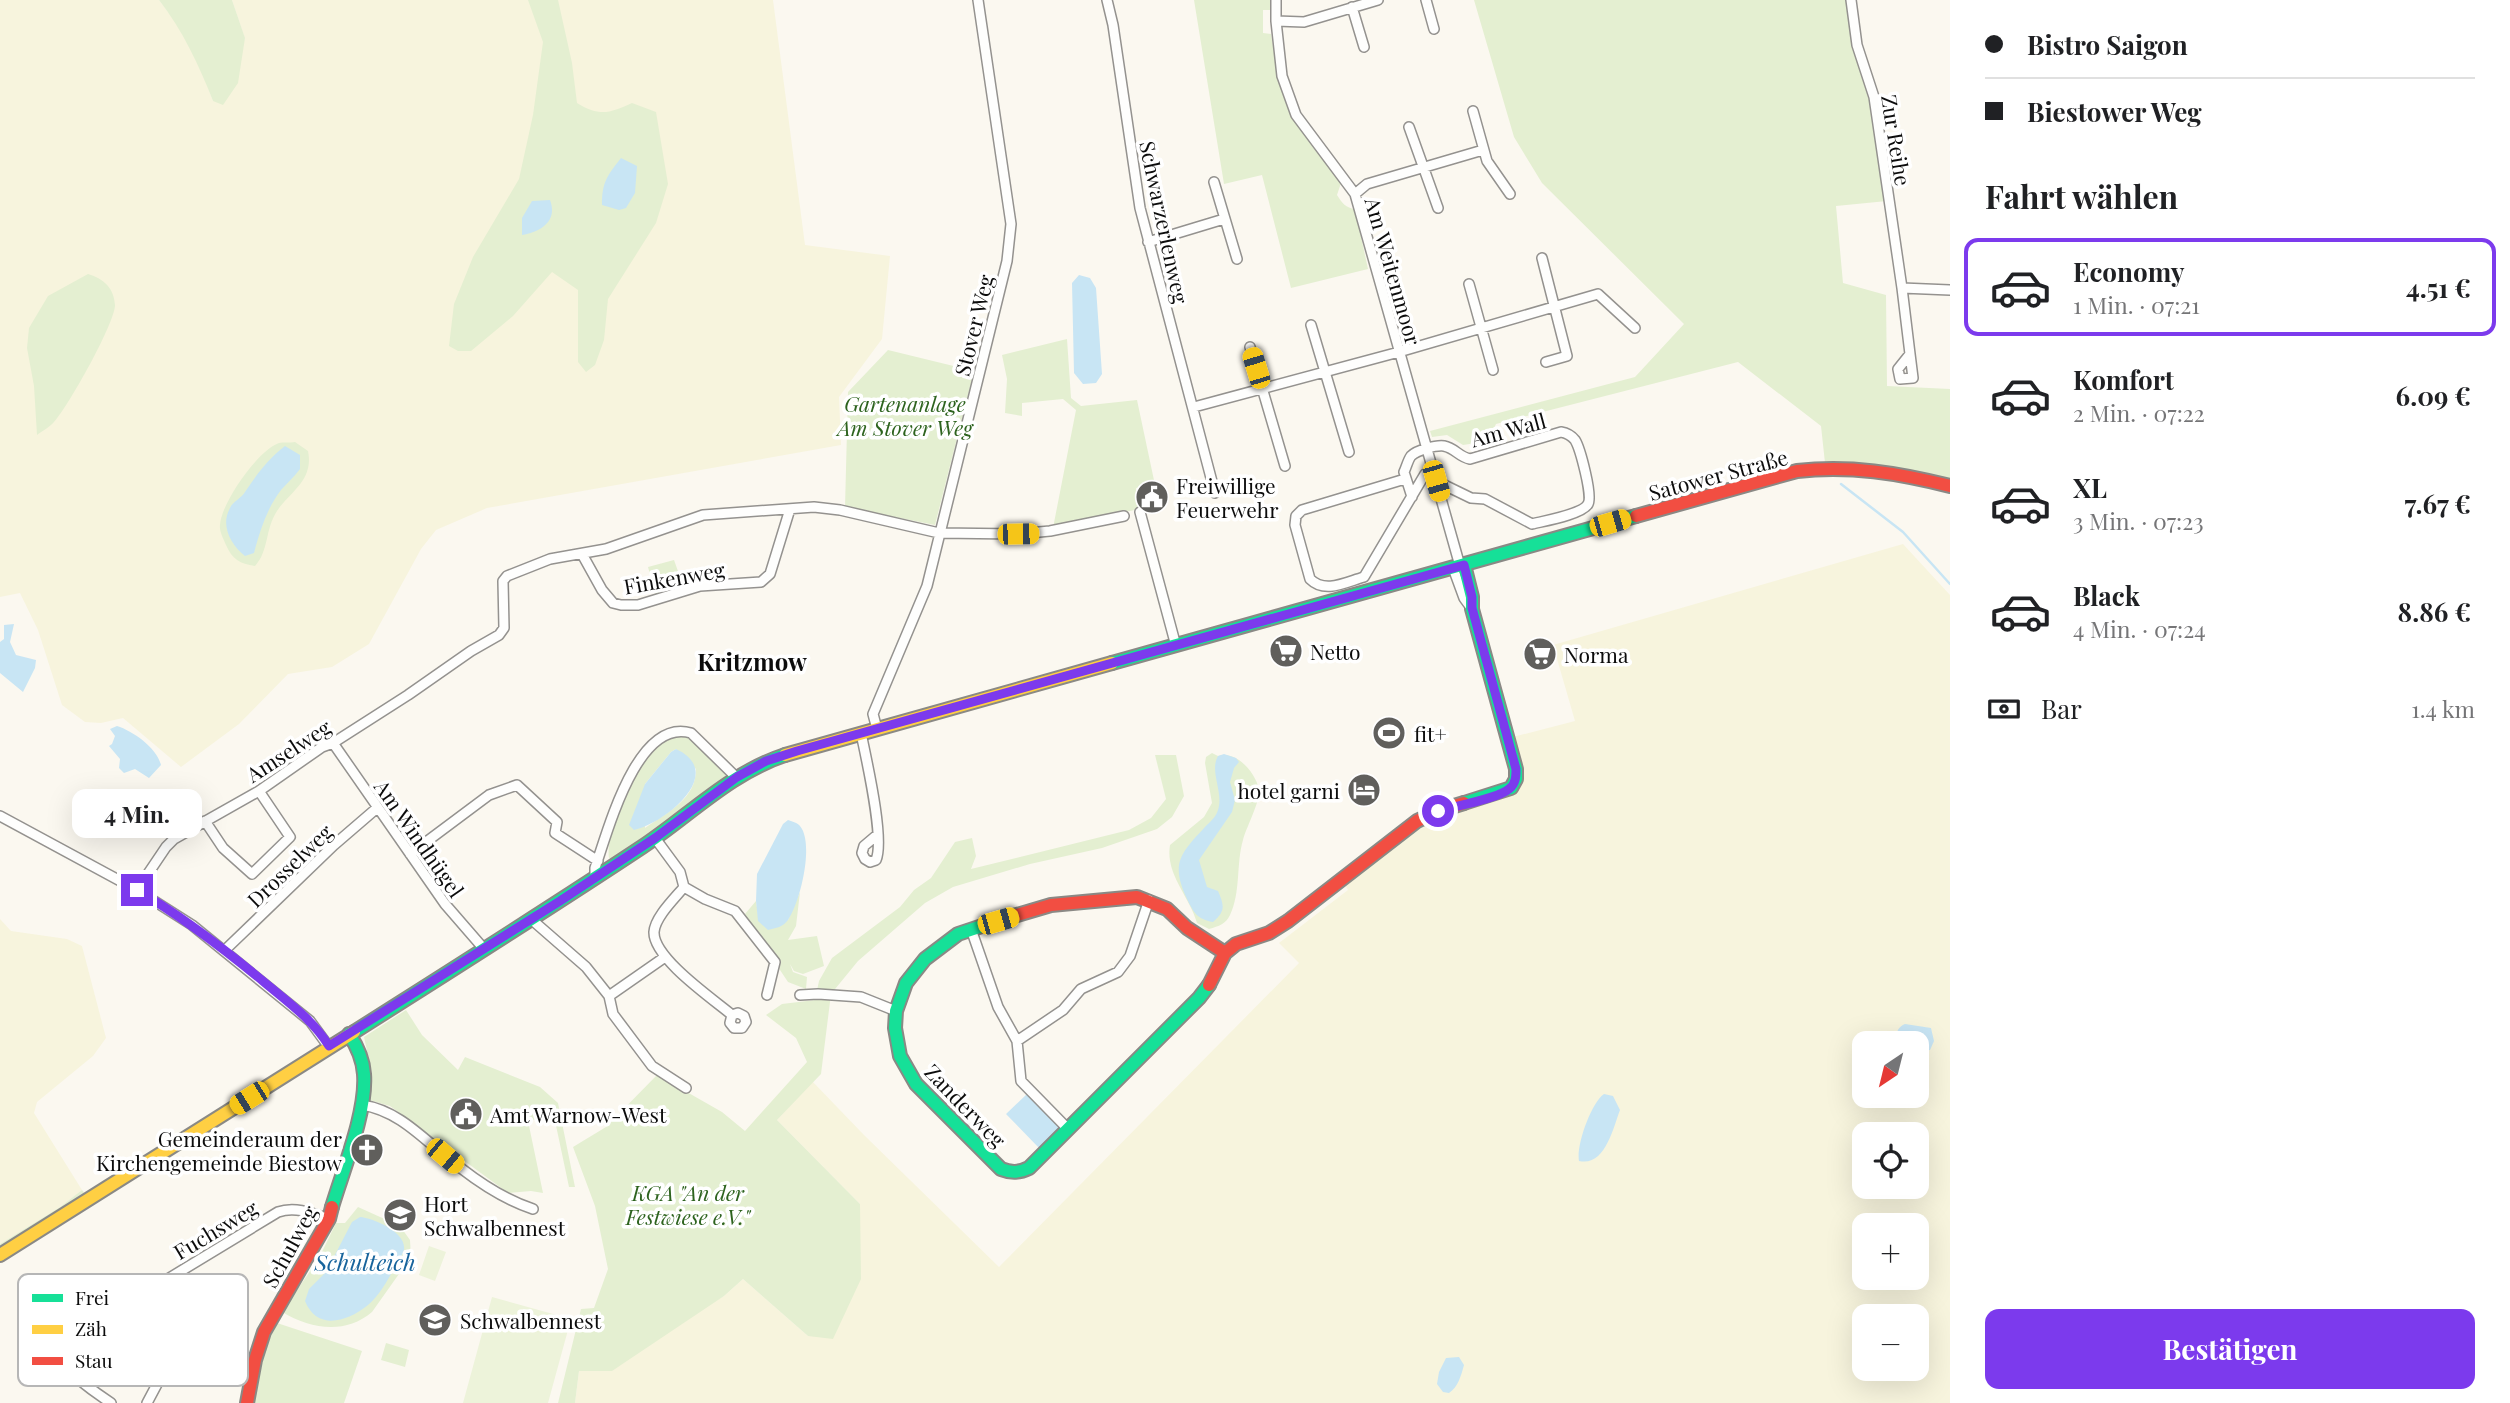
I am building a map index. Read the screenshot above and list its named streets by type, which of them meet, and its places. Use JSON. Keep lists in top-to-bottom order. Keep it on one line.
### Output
{"streets":{"main road":["Satower Straße","Zanderweg","Schulweg"],"street":["Zur Reihe","Schwarzerlenweg","Am Weitenmoor","Stover Weg","Am Wall","Finkenweg","Amselweg","Am Windhügel","Drosselweg","Fuchsweg"]},"crossings":[["Am Weitenmoor","Am Wall"],["Am Weitenmoor","Satower Straße"],["Stover Weg","Satower Straße"],["Stover Weg","Finkenweg"],["Satower Straße","Am Windhügel"],["Satower Straße","Schulweg"],["Finkenweg","Amselweg"],["Amselweg","Am Windhügel"],["Am Windhügel","Drosselweg"],["Fuchsweg","Schulweg"]],"districts":["Kritzmow"],"water":["Schulteich"],"parks":["Gartenanlage Am Stover Weg","KGA \"An der Festwiese e.V.\""],"places":{"public building":["Freiwillige Feuerwehr","Amt Warnow-West"],"supermarket":["Netto","Norma"],"sports":["fit+"],"hotel":["hotel garni"],"church":["Gemeinderaum der Kirchengemeinde Biestow"],"school or university":["Hort Schwalbennest","Schwalbennest"]},"legend":["Frei","Zäh","Stau"],"north":"bottom left","page":{"banner":["Bistro Saigon","Biestower Weg"],"heading":"Fahrt wählen","list":[{"name":"Economy","note":"1 Min. · 07:21","value":"4.51 €"},{"name":"Komfort","note":"2 Min. · 07:22","value":"6.09 €"},{"name":"XL","note":"3 Min. · 07:23","value":"7.67 €"},{"name":"Black","note":"4 Min. · 07:24","value":"8.86 €"}],"pay":["Bar","1.4 km"],"bubble":"4 Min.","map_buttons":["+","−"],"buttons":"Bestätigen"}}
